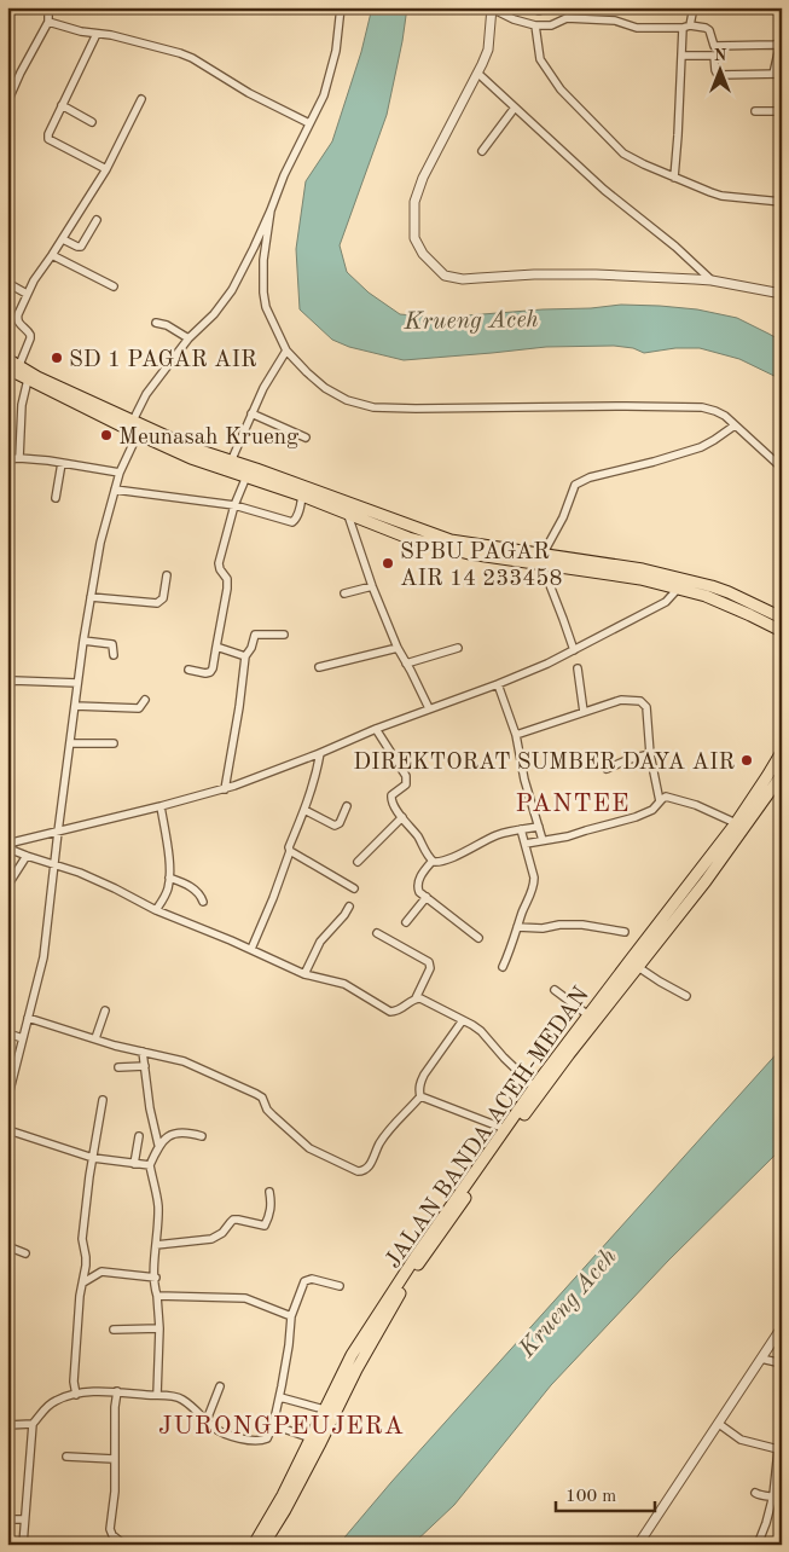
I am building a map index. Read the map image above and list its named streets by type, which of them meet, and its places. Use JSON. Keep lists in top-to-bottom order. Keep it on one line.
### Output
{"streets":{"highway":["JALAN BANDA ACEH-MEDAN"]},"districts":["PANTEE","JURONGPEUJERA"],"water":["Krueng Aceh"],"places":["SD 1 PAGAR AIR","Meunasah Krueng","SPBU PAGAR AIR 14 233458","DIREKTORAT SUMBER DAYA AIR"],"scale_bar":"100 m","north":"top"}
